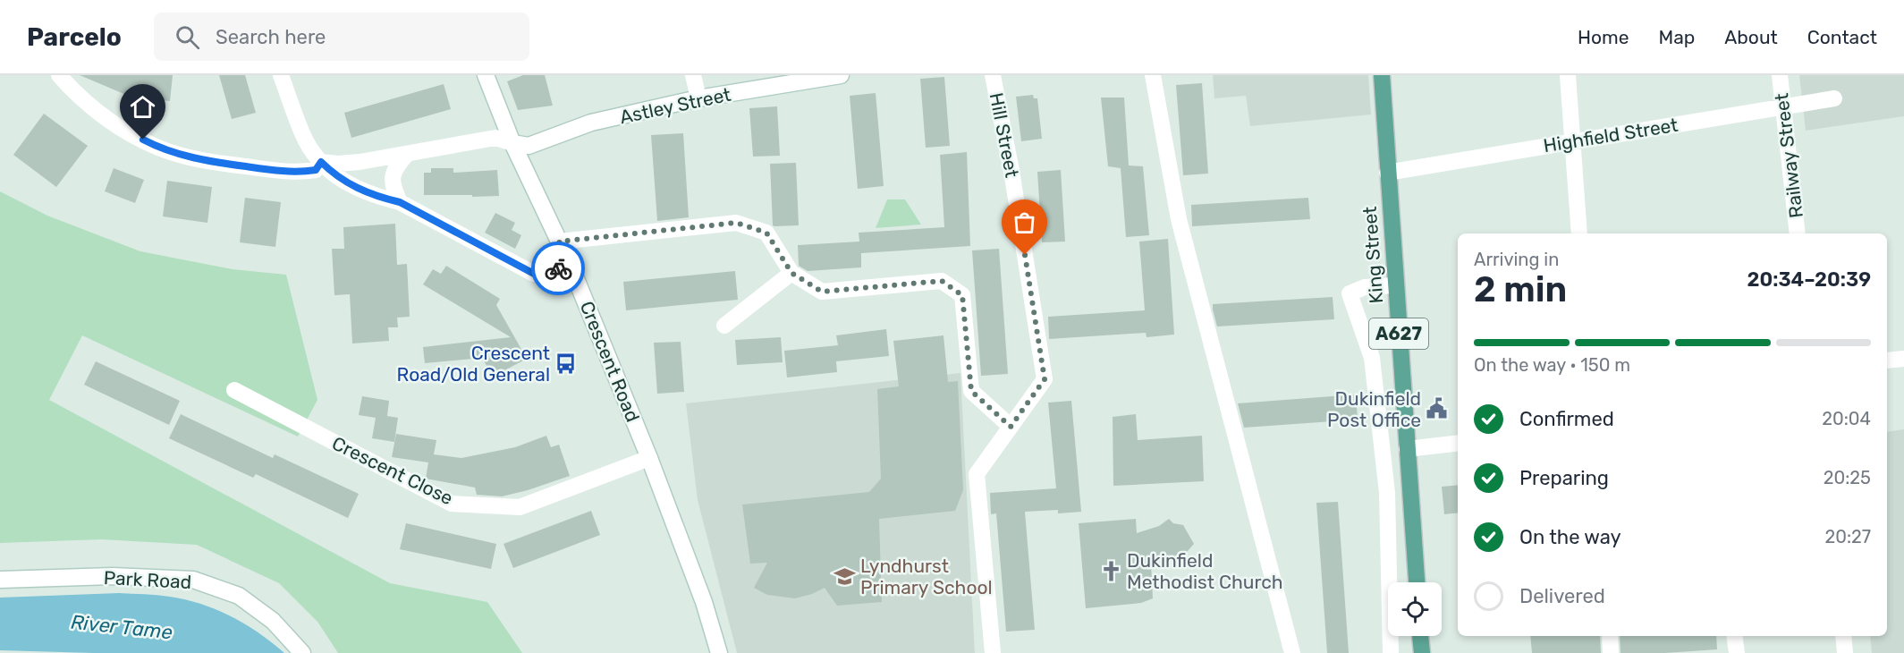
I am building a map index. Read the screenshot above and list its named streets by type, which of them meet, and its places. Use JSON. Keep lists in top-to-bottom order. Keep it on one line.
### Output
{"streets":{"main road":["King Street","A627"],"street":["Astley Street","Hill Street","Highfield Street","Railway Street","Crescent Road","Crescent Close","Park Road"]},"crossings":[["Astley Street","Crescent Road"],["Highfield Street","Railway Street"],["Highfield Street","King Street"],["Crescent Road","Crescent Close"]],"water":["River Tame"],"places":{"bus stop":["Crescent Road/Old General"],"public building":["Dukinfield Post Office"],"church":["Dukinfield Methodist Church"],"school or university":["Lyndhurst Primary School"]},"page":{"header":"Parcelo","search":"Search here","nav":["Home","Map","About","Contact"],"heading":["2 min","Arriving in","20:34–20:39"],"bar":"On the way · 150 m","list":[["Confirmed","20:04"],["Preparing","20:25"],["On the way","20:27"],"Delivered"]}}
